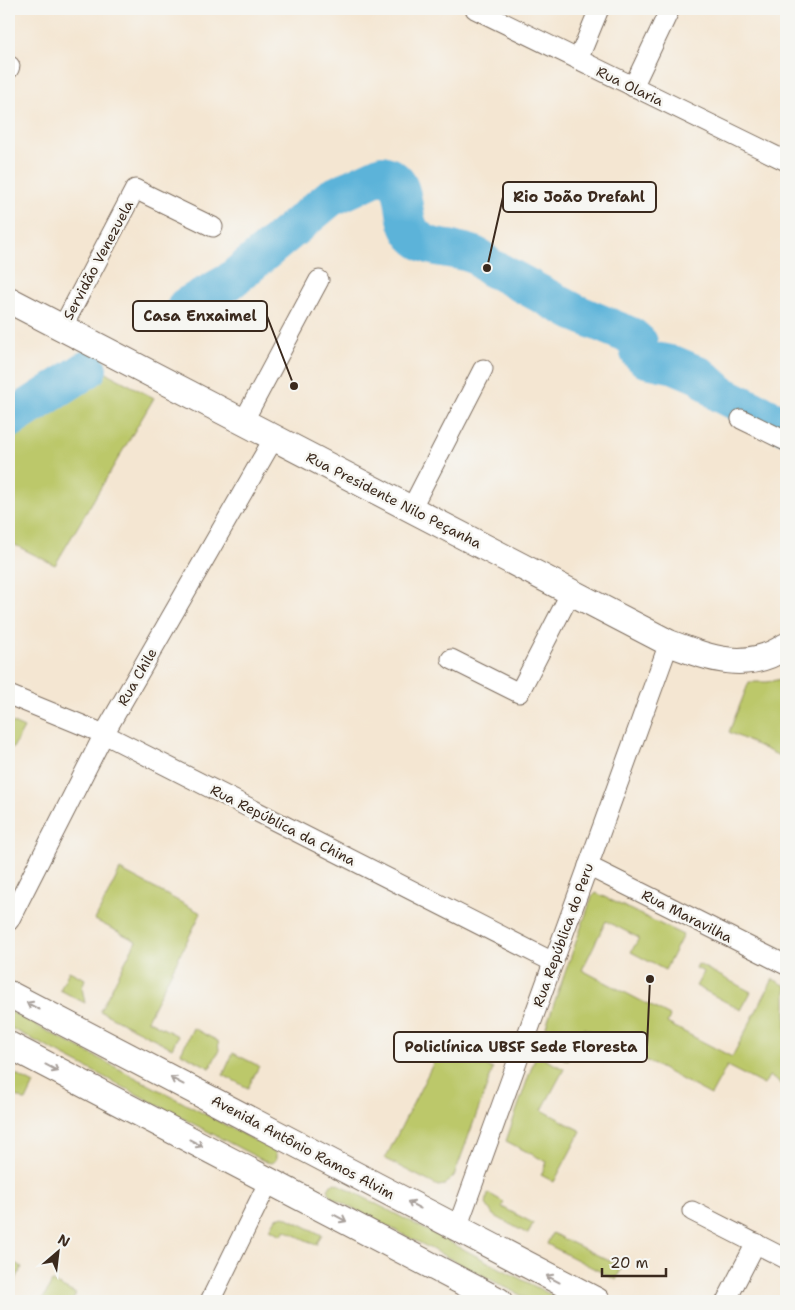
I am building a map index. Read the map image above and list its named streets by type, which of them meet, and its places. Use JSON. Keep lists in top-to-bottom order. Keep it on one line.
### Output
{"streets":{"street":["Rua Olaria","Servidão Venezuela","Rua Presidente Nilo Peçanha","Rua Chile","Rua República da China","Rua Maravilha","Rua República do Peru","Avenida Antônio Ramos Alvim"]},"crossings":[["Servidão Venezuela","Rua Presidente Nilo Peçanha"],["Rua Presidente Nilo Peçanha","Rua Chile"],["Rua Presidente Nilo Peçanha","Rua República do Peru"],["Rua Chile","Rua República da China"],["Rua República da China","Rua República do Peru"],["Rua Maravilha","Rua República do Peru"],["Rua República do Peru","Avenida Antônio Ramos Alvim"]],"places":["Rio João Drefahl","Casa Enxaimel","Policlínica UBSF Sede Floresta"],"scale_bar":"20 m","north":"top right"}
